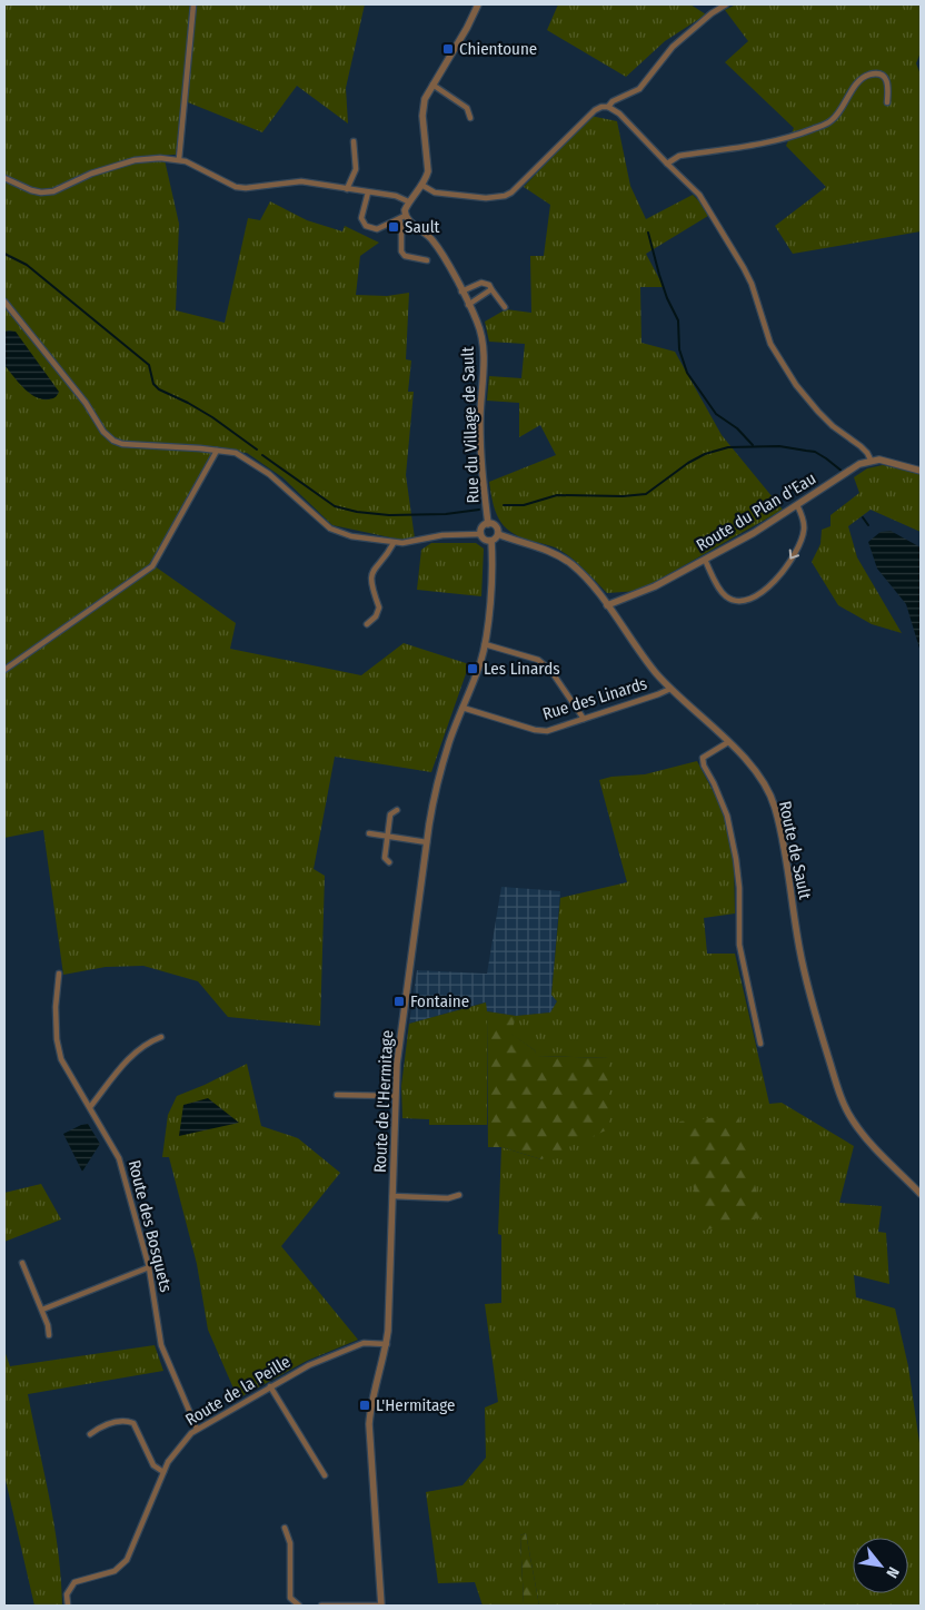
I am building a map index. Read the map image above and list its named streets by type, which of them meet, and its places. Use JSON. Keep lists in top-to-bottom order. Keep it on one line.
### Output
{"streets":{"street":["Rue du Village de Sault","Route du Plan d'Eau","Rue des Linards","Route de Sault","Route de l'Hermitage","Route des Bosquets","Route de la Peille"]},"crossings":[["Rue du Village de Sault","Route de Sault"],["Rue du Village de Sault","Route de l'Hermitage"],["Route du Plan d'Eau","Route de Sault"],["Rue des Linards","Route de Sault"],["Rue des Linards","Route de l'Hermitage"],["Route de Sault","Route de l'Hermitage"],["Route de l'Hermitage","Route de la Peille"],["Route des Bosquets","Route de la Peille"]],"places":{"transit":["Chientoune","Sault","Les Linards","Fontaine","L'Hermitage"]},"north":"bottom right"}
